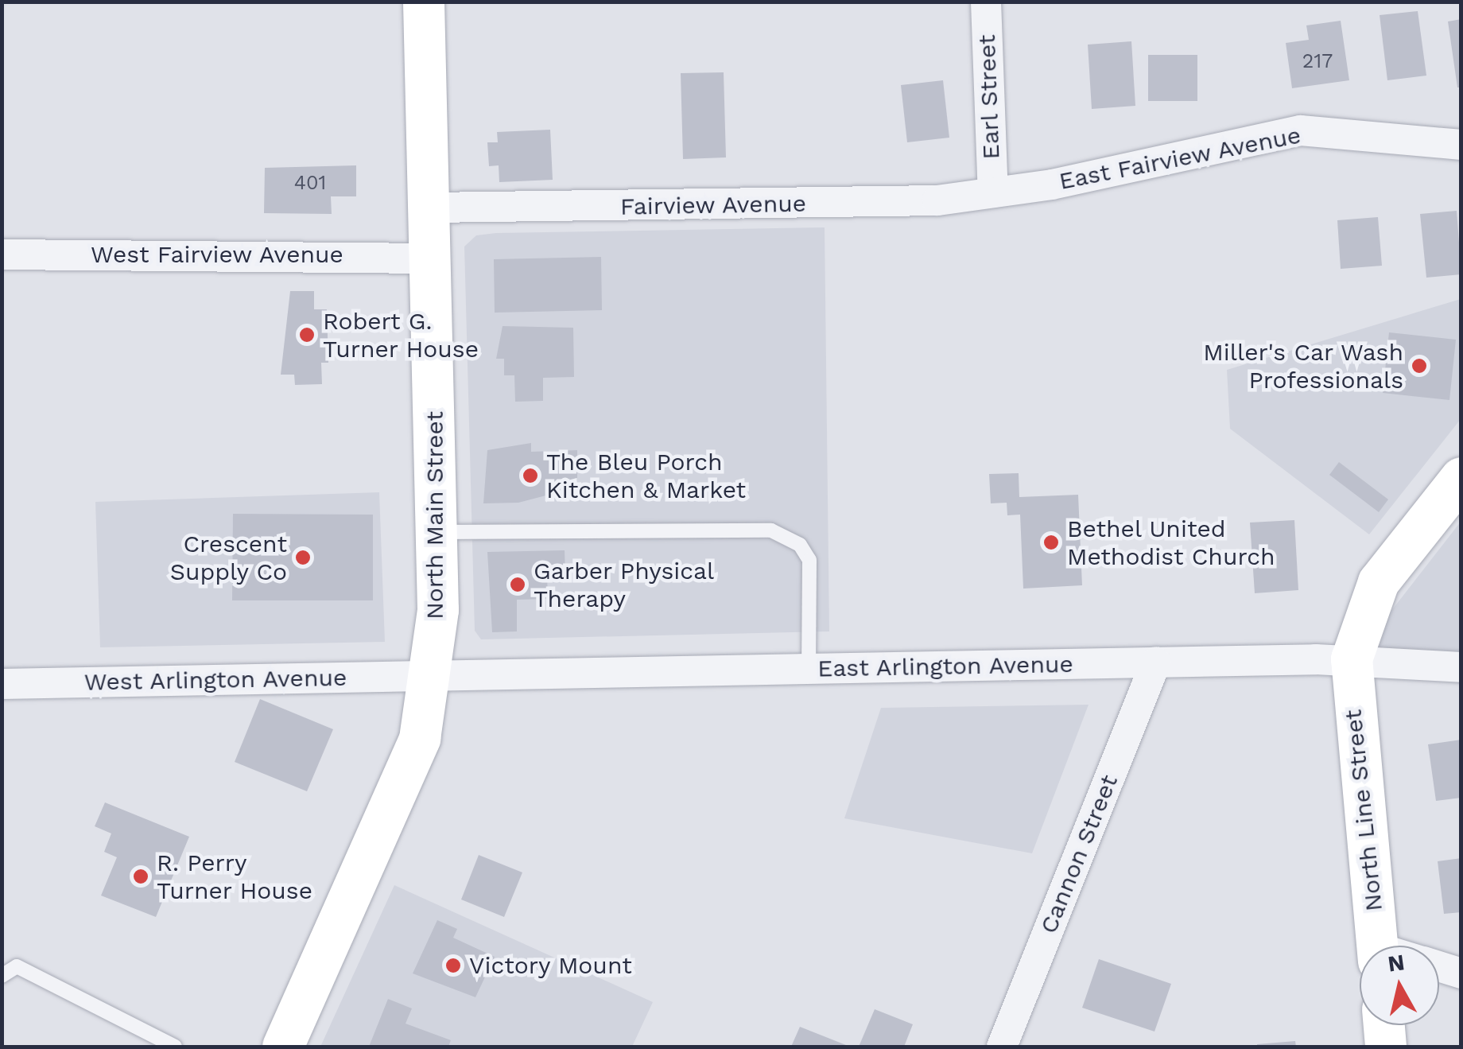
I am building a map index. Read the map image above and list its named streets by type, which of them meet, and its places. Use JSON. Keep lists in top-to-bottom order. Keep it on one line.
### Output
{"streets":{"main road":["North Main Street","North Line Street"],"street":["Earl Street","East Fairview Avenue","Fairview Avenue","West Fairview Avenue","East Arlington Avenue","West Arlington Avenue","Cannon Street"]},"crossings":[["Earl Street","East Fairview Avenue"],["Earl Street","Fairview Avenue"],["East Fairview Avenue","Fairview Avenue"],["Fairview Avenue","North Main Street"],["West Fairview Avenue","North Main Street"],["North Main Street","East Arlington Avenue"],["North Main Street","West Arlington Avenue"],["East Arlington Avenue","West Arlington Avenue"],["East Arlington Avenue","North Line Street"],["East Arlington Avenue","Cannon Street"]],"places":["Robert G. Turner House","Miller's Car Wash Professionals","The Bleu Porch Kitchen & Market","Bethel United Methodist Church","Crescent Supply Co","Garber Physical Therapy","R. Perry Turner House","Victory Mount"],"house_numbers":["217","401"],"north":"top"}
